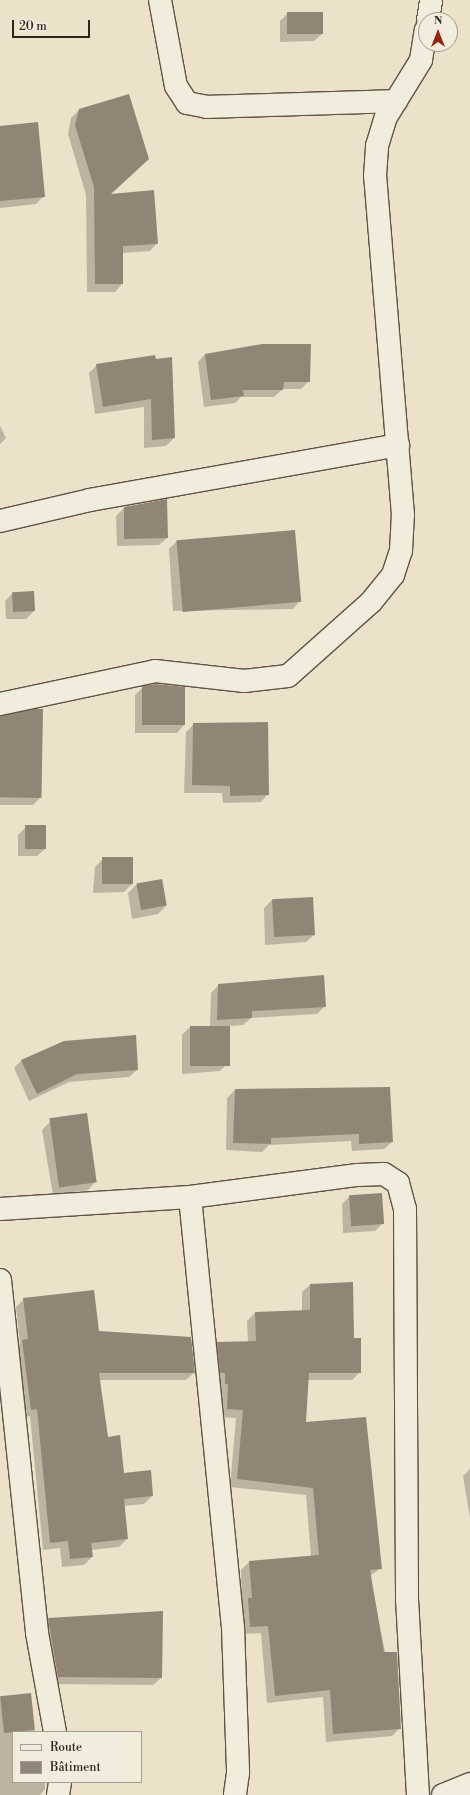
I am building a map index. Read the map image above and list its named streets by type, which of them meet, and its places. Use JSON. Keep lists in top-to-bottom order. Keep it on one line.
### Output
{"legend":["Route","Bâtiment"],"scale_bar":"20 m","north":"top"}
